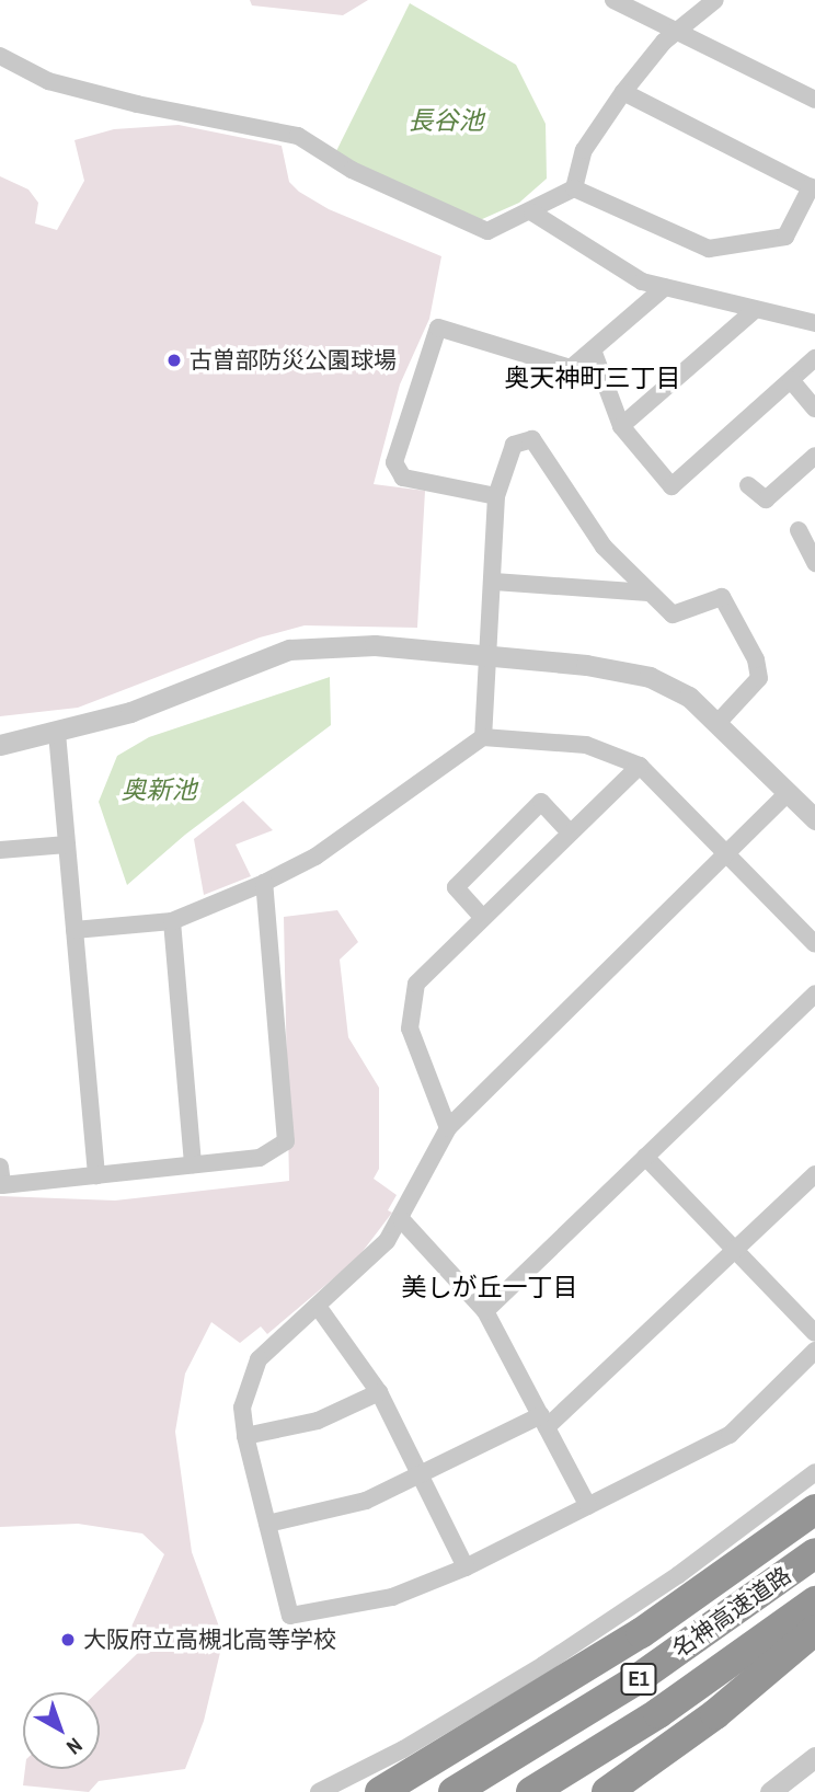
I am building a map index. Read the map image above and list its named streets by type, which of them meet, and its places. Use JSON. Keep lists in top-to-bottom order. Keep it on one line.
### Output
{"streets":{"highway":["名神高速道路","E1"]},"districts":["奥天神町三丁目","美しが丘一丁目"],"water":["長谷池","奥新池"],"places":["古曽部防災公園球場","大阪府立高槻北高等学校"],"north":"bottom right"}
